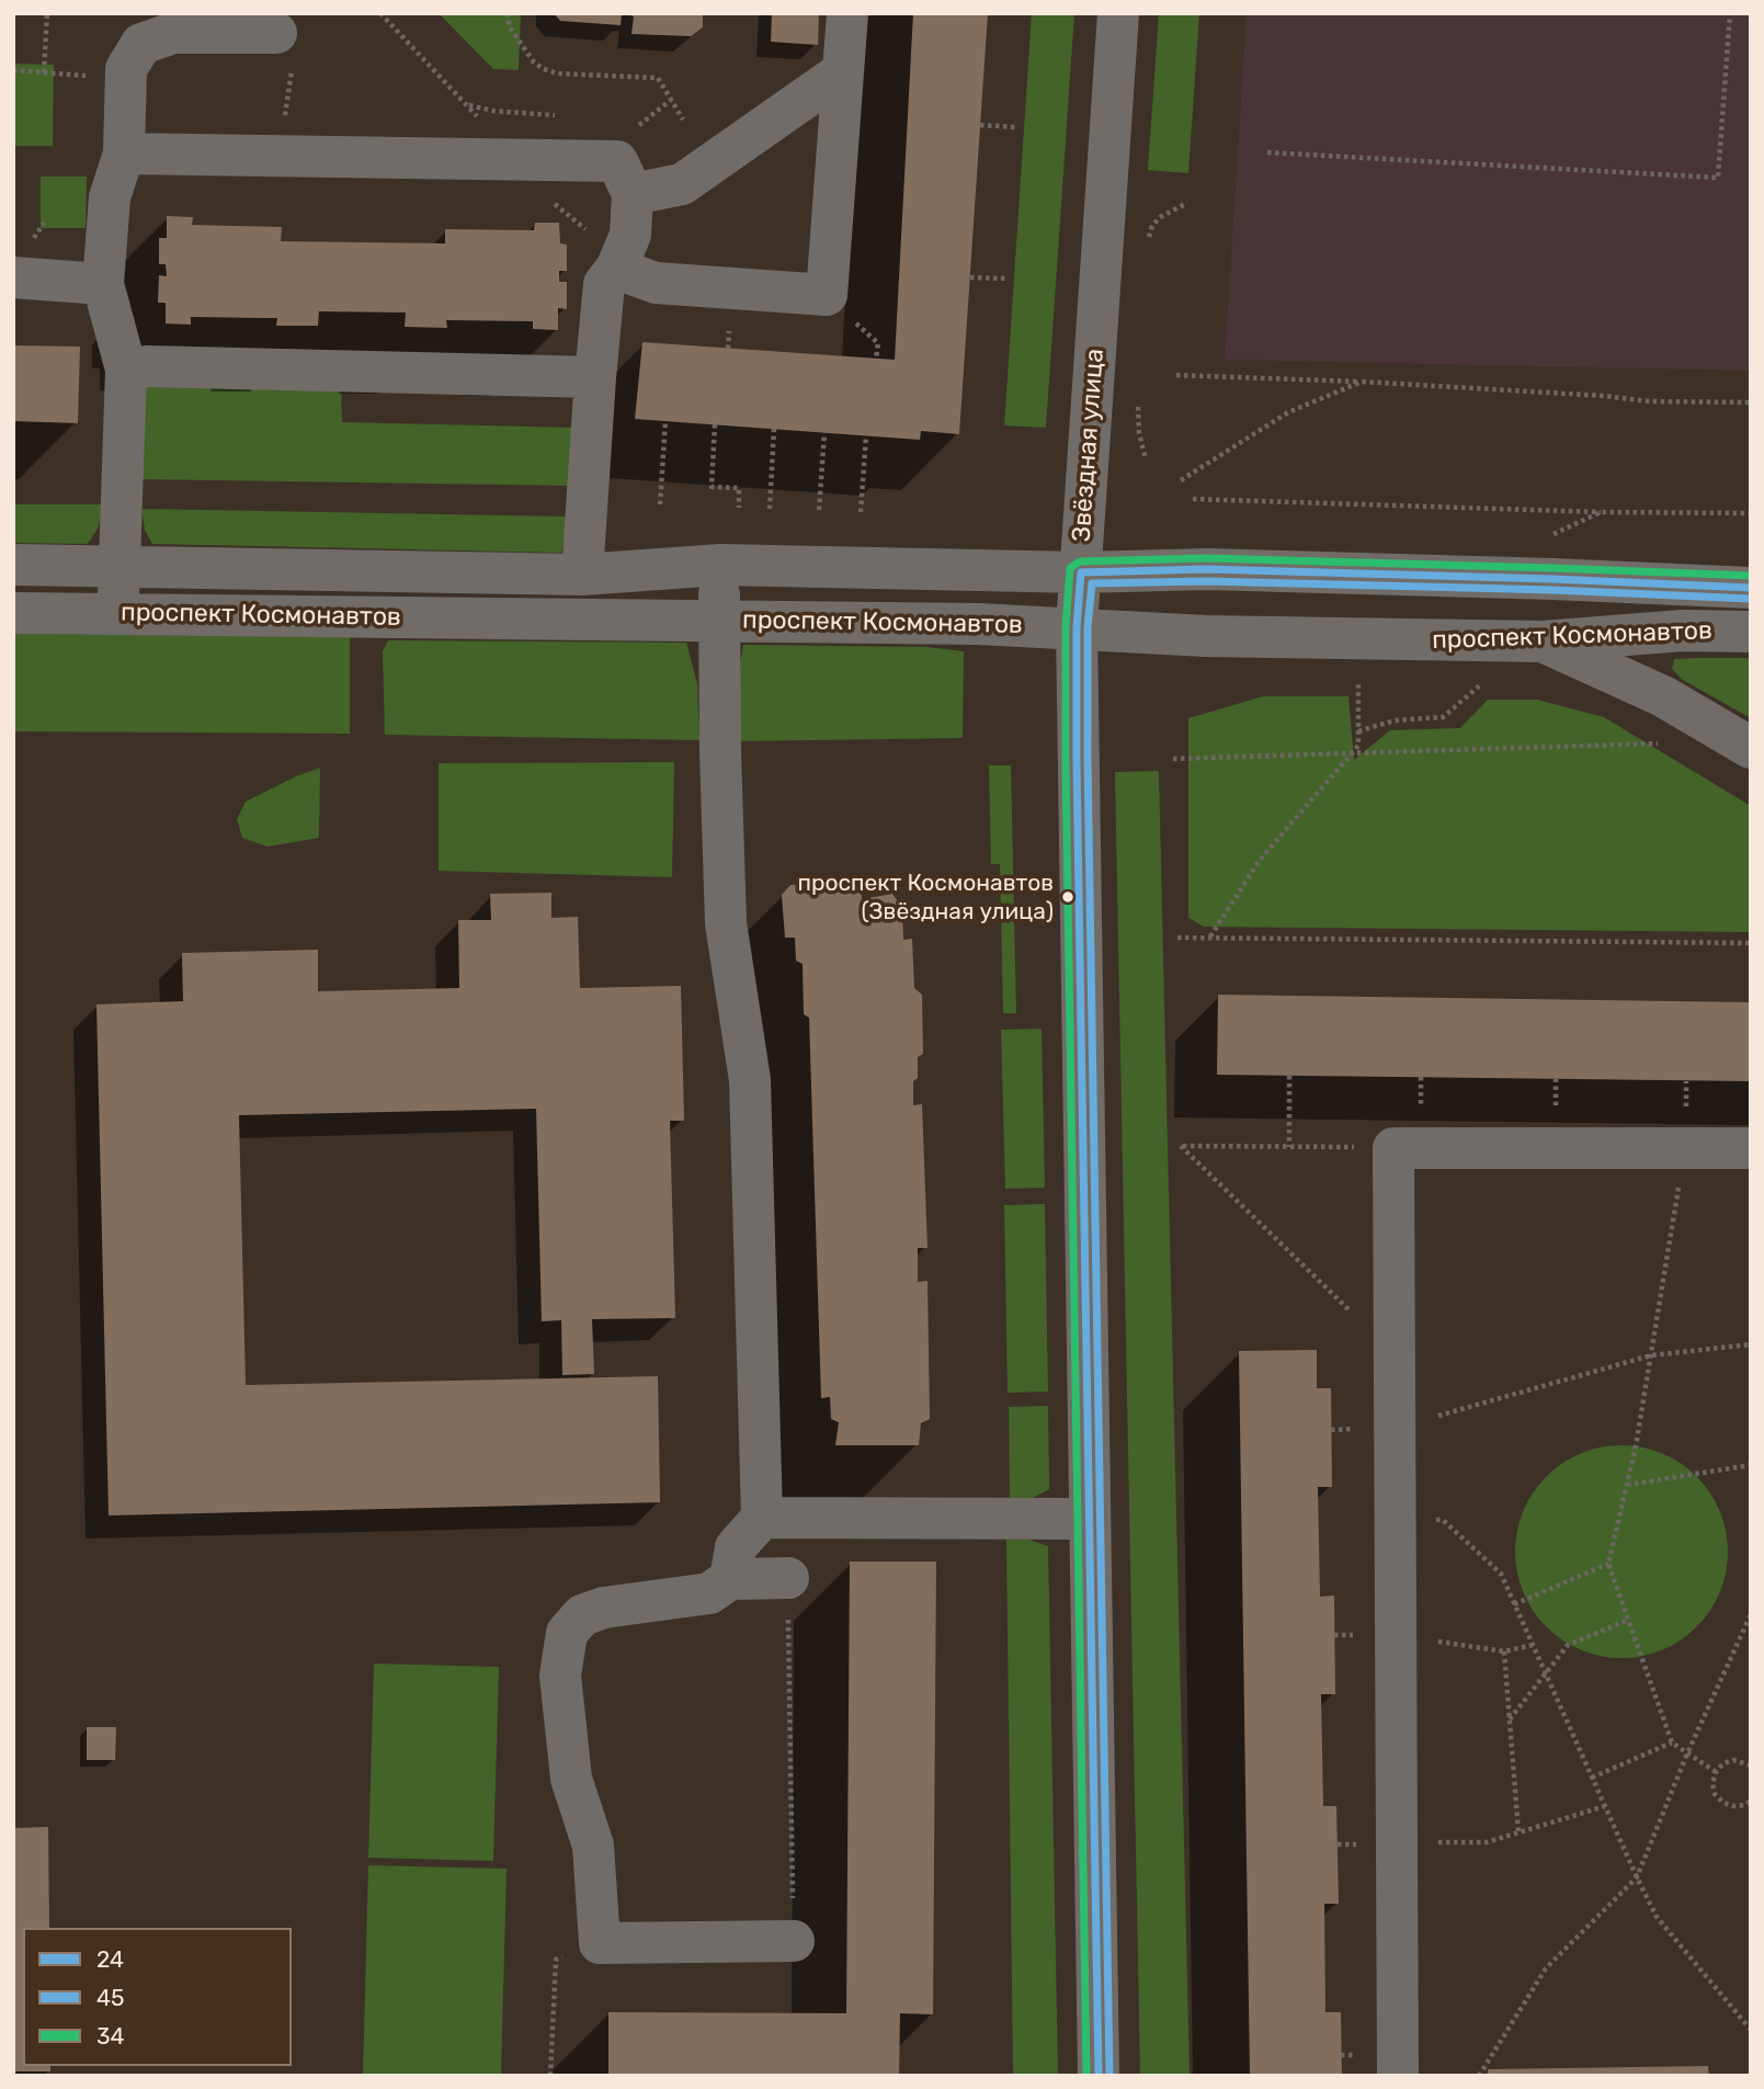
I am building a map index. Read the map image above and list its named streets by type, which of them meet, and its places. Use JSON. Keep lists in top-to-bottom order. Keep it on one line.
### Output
{"streets":{"street":["Звёздная улица","проспект Космонавтов"]},"crossings":[["Звёздная улица","проспект Космонавтов"]],"places":["проспект Космонавтов (Звёздная улица)"],"lines":["transit line 34","transit line 24","transit line 45"],"legend":["24","45","34"]}
